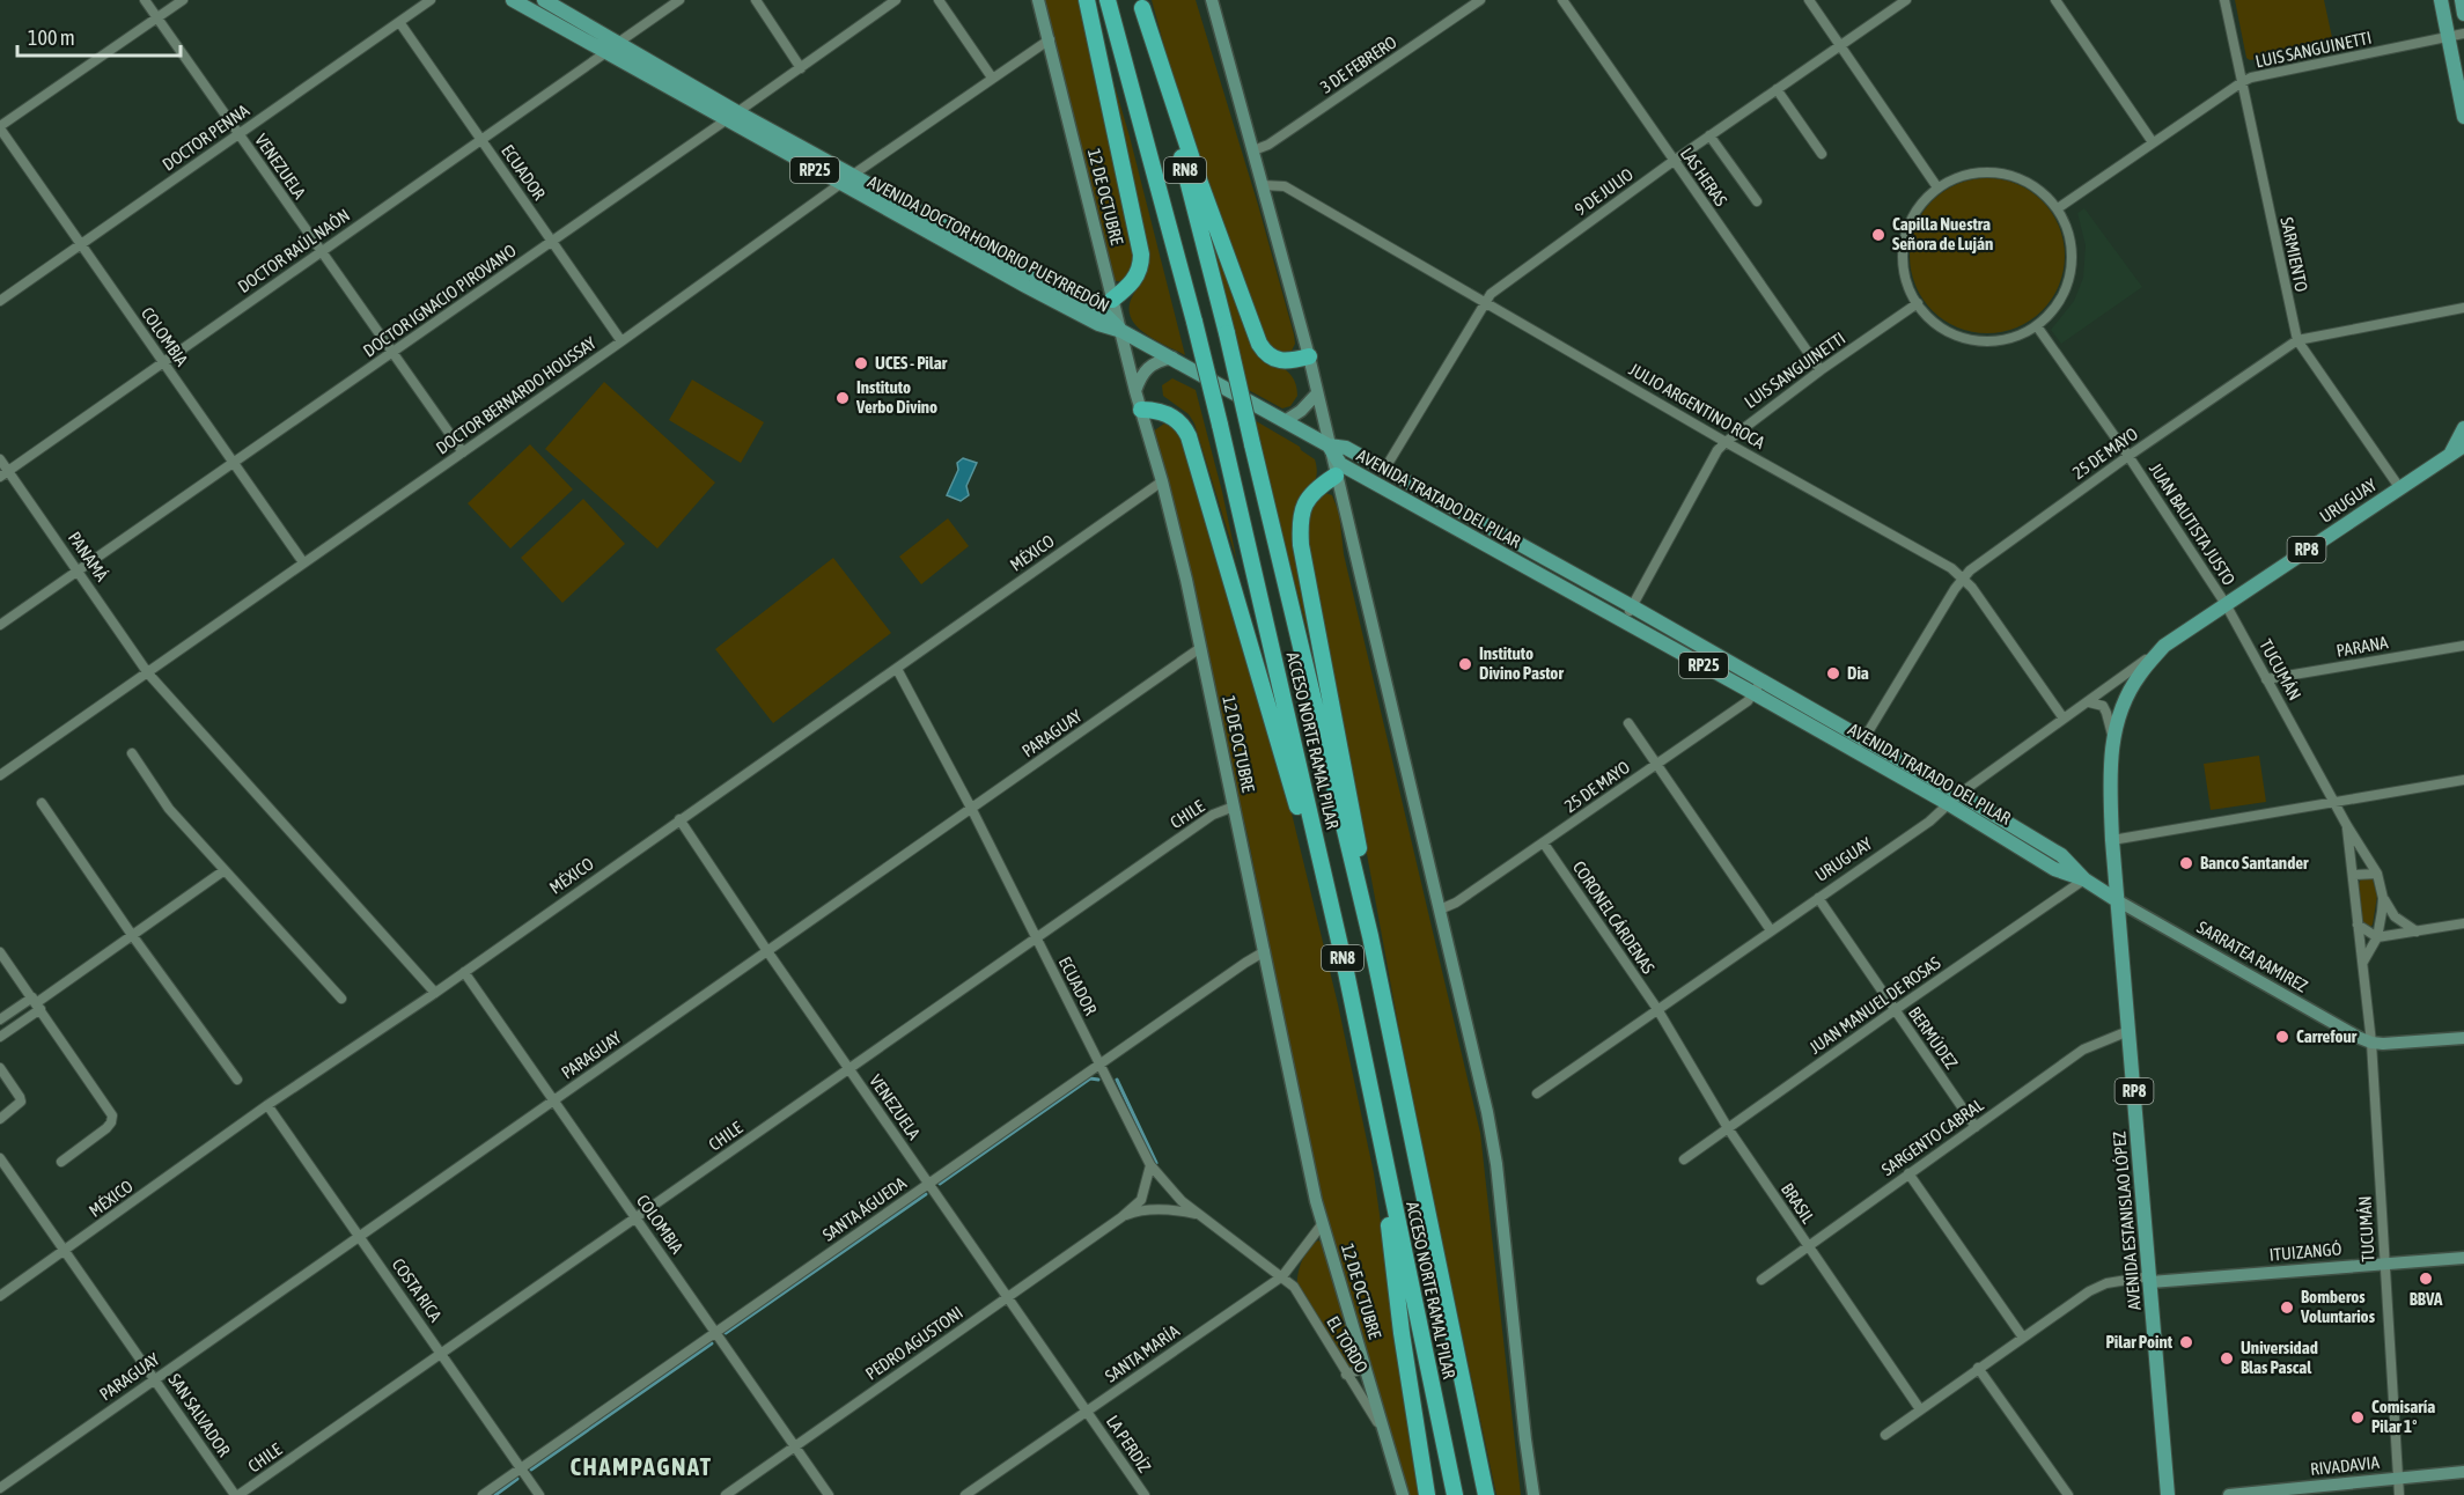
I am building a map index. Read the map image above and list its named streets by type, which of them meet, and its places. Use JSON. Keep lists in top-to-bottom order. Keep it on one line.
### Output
{"streets":{"highway":["RN8","ACCESO NORTE RAMAL PILAR"],"main road":["RP25","AVENIDA DOCTOR HONORIO PUEYRREDÓN","AVENIDA TRATADO DEL PILAR","URUGUAY","RP8","AVENIDA ESTANISLAO LÓPEZ"],"street":["LUIS SANGUINETTI","3 DE FEBRERO","DOCTOR PENNA","VENEZUELA","ECUADOR","LAS HERAS","9 DE JULIO","12 DE OCTUBRE","DOCTOR RAÚL NAÓN","SARMIENTO","DOCTOR IGNACIO PIROVANO","COLOMBIA","DOCTOR BERNARDO HOUSSAY","JULIO ARGENTINO ROCA","25 DE MAYO","JUAN BAUTISTA JUSTO","MÉXICO","PANAMÁ","PARANA","TUCUMÁN","PARAGUAY","CHILE","CORONEL CÁRDENAS","SARRATEA RAMIREZ","JUAN MANUEL DE ROSAS","BERMÚDEZ","SARGENTO CABRAL","BRASIL","SANTA ÁGUEDA","ITUIZANGÓ","COSTA RICA","PEDRO AGUSTONI","EL TORDO","SANTA MARÍA","SAN SALVADOR","LA PERDÍZ","RIVADAVIA"]},"crossings":[["LUIS SANGUINETTI","LAS HERAS"],["LUIS SANGUINETTI","SARMIENTO"],["LUIS SANGUINETTI","JULIO ARGENTINO ROCA"],["LUIS SANGUINETTI","AVENIDA TRATADO DEL PILAR"],["LUIS SANGUINETTI","JUAN BAUTISTA JUSTO"],["DOCTOR PENNA","VENEZUELA"],["DOCTOR PENNA","ECUADOR"],["DOCTOR PENNA","COLOMBIA"],["VENEZUELA","DOCTOR RAÚL NAÓN"],["VENEZUELA","DOCTOR IGNACIO PIROVANO"],["VENEZUELA","DOCTOR BERNARDO HOUSSAY"],["VENEZUELA","MÉXICO"],["VENEZUELA","PARAGUAY"],["VENEZUELA","CHILE"],["VENEZUELA","SANTA ÁGUEDA"],["VENEZUELA","PEDRO AGUSTONI"],["VENEZUELA","SANTA MARÍA"],["VENEZUELA","LA PERDÍZ"],["RP25","TUCUMÁN"],["RP25","SARRATEA RAMIREZ"],["ECUADOR","DOCTOR RAÚL NAÓN"],["ECUADOR","DOCTOR IGNACIO PIROVANO"],["ECUADOR","DOCTOR BERNARDO HOUSSAY"],["ECUADOR","MÉXICO"],["ECUADOR","PARAGUAY"],["ECUADOR","CHILE"],["ECUADOR","SANTA ÁGUEDA"],["ECUADOR","PEDRO AGUSTONI"],["ECUADOR","EL TORDO"],["ECUADOR","SANTA MARÍA"],["LAS HERAS","9 DE JULIO"],["9 DE JULIO","JULIO ARGENTINO ROCA"],["9 DE JULIO","AVENIDA TRATADO DEL PILAR"],["12 DE OCTUBRE","AVENIDA DOCTOR HONORIO PUEYRREDÓN"],["12 DE OCTUBRE","DOCTOR BERNARDO HOUSSAY"],["12 DE OCTUBRE","MÉXICO"],["12 DE OCTUBRE","PARAGUAY"],["12 DE OCTUBRE","CHILE"],["12 DE OCTUBRE","SANTA ÁGUEDA"],["12 DE OCTUBRE","EL TORDO"],["12 DE OCTUBRE","SANTA MARÍA"],["AVENIDA DOCTOR HONORIO PUEYRREDÓN","DOCTOR RAÚL NAÓN"],["AVENIDA DOCTOR HONORIO PUEYRREDÓN","DOCTOR IGNACIO PIROVANO"],["AVENIDA DOCTOR HONORIO PUEYRREDÓN","DOCTOR BERNARDO HOUSSAY"],["AVENIDA DOCTOR HONORIO PUEYRREDÓN","AVENIDA TRATADO DEL PILAR"],["DOCTOR RAÚL NAÓN","COLOMBIA"],["DOCTOR RAÚL NAÓN","PANAMÁ"],["SARMIENTO","25 DE MAYO"],["SARMIENTO","URUGUAY"],["DOCTOR IGNACIO PIROVANO","COLOMBIA"],["DOCTOR IGNACIO PIROVANO","PANAMÁ"],["COLOMBIA","DOCTOR BERNARDO HOUSSAY"],["COLOMBIA","MÉXICO"],["COLOMBIA","PARAGUAY"],["COLOMBIA","CHILE"],["COLOMBIA","SANTA ÁGUEDA"],["COLOMBIA","PEDRO AGUSTONI"],["DOCTOR BERNARDO HOUSSAY","PANAMÁ"],["JULIO ARGENTINO ROCA","25 DE MAYO"],["JULIO ARGENTINO ROCA","URUGUAY"],["25 DE MAYO","AVENIDA TRATADO DEL PILAR"],["25 DE MAYO","JUAN BAUTISTA JUSTO"],["25 DE MAYO","CORONEL CÁRDENAS"],["AVENIDA TRATADO DEL PILAR","URUGUAY"],["AVENIDA TRATADO DEL PILAR","SARRATEA RAMIREZ"],["AVENIDA TRATADO DEL PILAR","JUAN MANUEL DE ROSAS"],["AVENIDA TRATADO DEL PILAR","AVENIDA ESTANISLAO LÓPEZ"],["URUGUAY","JUAN BAUTISTA JUSTO"],["URUGUAY","RP8"],["URUGUAY","TUCUMÁN"],["URUGUAY","CORONEL CÁRDENAS"],["URUGUAY","BERMÚDEZ"],["URUGUAY","BRASIL"],["URUGUAY","AVENIDA ESTANISLAO LÓPEZ"],["JUAN BAUTISTA JUSTO","TUCUMÁN"],["MÉXICO","PANAMÁ"],["MÉXICO","COSTA RICA"],["MÉXICO","SAN SALVADOR"],["PARANA","TUCUMÁN"],["TUCUMÁN","SARRATEA RAMIREZ"],["TUCUMÁN","ITUIZANGÓ"],["TUCUMÁN","RIVADAVIA"],["PARAGUAY","COSTA RICA"],["PARAGUAY","SAN SALVADOR"],["CHILE","COSTA RICA"],["CHILE","SAN SALVADOR"],["CORONEL CÁRDENAS","BRASIL"],["SARRATEA RAMIREZ","AVENIDA ESTANISLAO LÓPEZ"],["JUAN MANUEL DE ROSAS","BERMÚDEZ"],["JUAN MANUEL DE ROSAS","BRASIL"],["BERMÚDEZ","SARGENTO CABRAL"],["SARGENTO CABRAL","BRASIL"],["SARGENTO CABRAL","AVENIDA ESTANISLAO LÓPEZ"],["BRASIL","ITUIZANGÓ"],["SANTA ÁGUEDA","COSTA RICA"],["AVENIDA ESTANISLAO LÓPEZ","ITUIZANGÓ"],["EL TORDO","SANTA MARÍA"],["SANTA MARÍA","LA PERDÍZ"]],"districts":["CHAMPAGNAT"],"places":["Capilla Nuestra Señora de Luján","UCES - Pilar","Instituto Verbo Divino","Instituto Divino Pastor","Dia","Banco Santander","Carrefour","BBVA","Bomberos Voluntarios","Pilar Point","Universidad Blas Pascal","Comisaría Pilar 1°"],"scale_bar":"100 m"}
